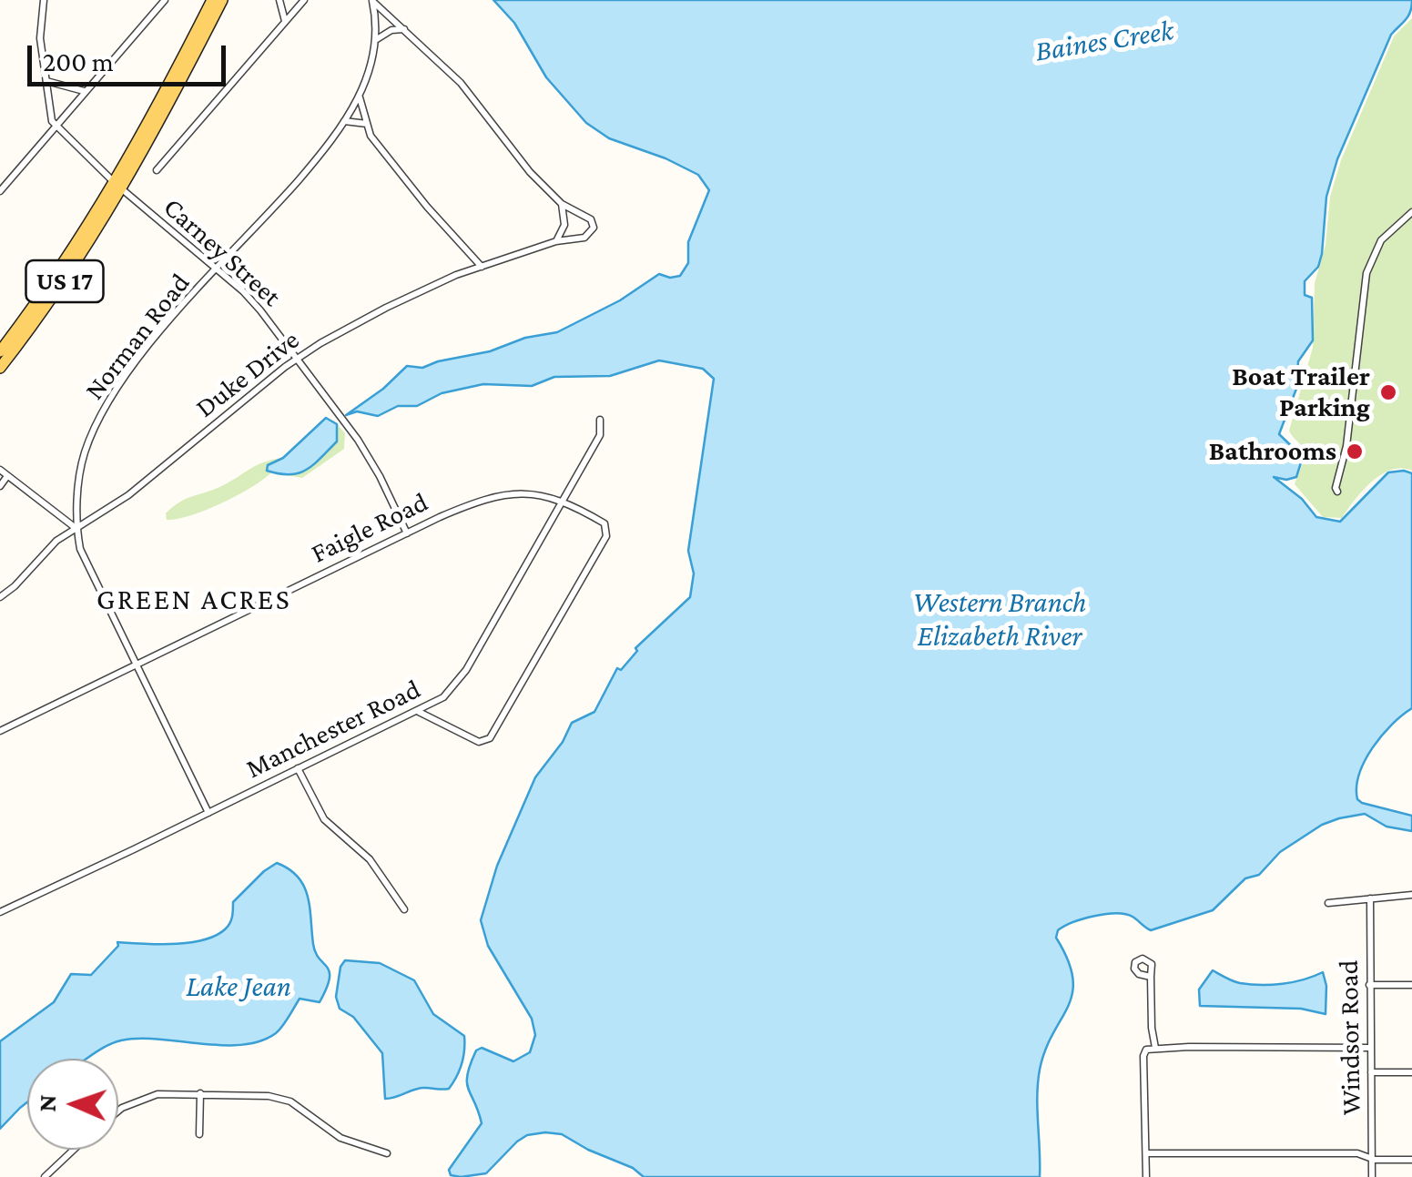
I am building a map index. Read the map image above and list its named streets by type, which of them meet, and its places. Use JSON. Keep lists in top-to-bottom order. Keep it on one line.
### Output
{"streets":{"main road":["US 17"],"street":["Carney Street","Norman Road","Duke Drive","Faigle Road","Manchester Road","Windsor Road"]},"crossings":[["Carney Street","US 17"],["Carney Street","Norman Road"],["Carney Street","Duke Drive"],["Carney Street","Faigle Road"],["Norman Road","Duke Drive"],["Norman Road","Faigle Road"],["Norman Road","Manchester Road"],["Faigle Road","Manchester Road"]],"districts":["GREEN ACRES"],"water":["Baines Creek","Western Branch Elizabeth River","Lake Jean"],"places":["Boat Trailer Parking","Bathrooms"],"scale_bar":"200 m","north":"left"}
